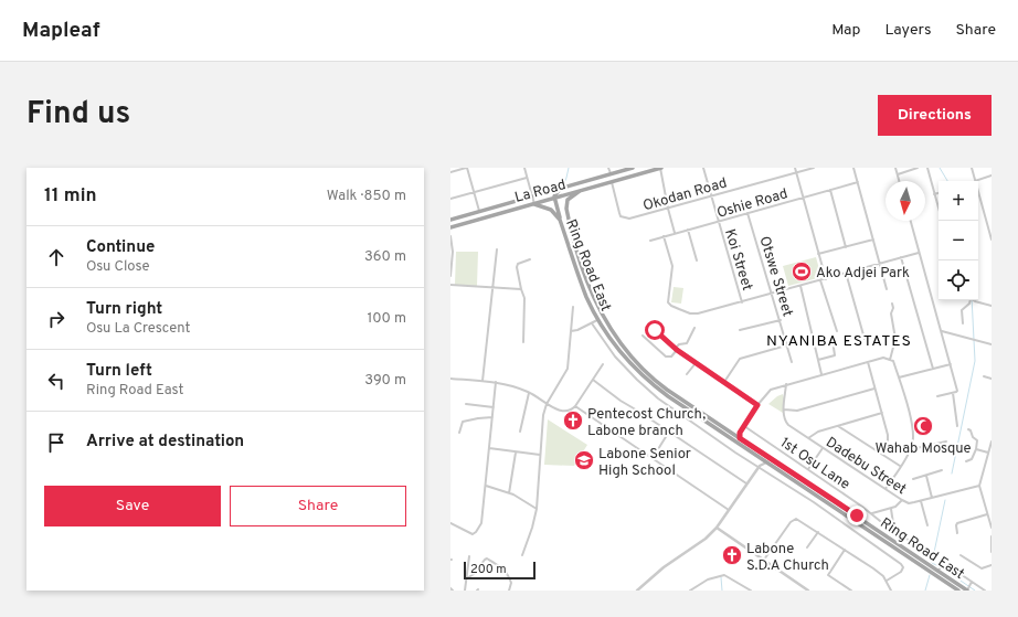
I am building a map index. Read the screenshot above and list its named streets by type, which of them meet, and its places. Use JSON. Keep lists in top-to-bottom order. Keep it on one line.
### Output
{"streets":{"main road":["La Road","Ring Road East"],"street":["Okodan Road","Oshie Road","Koi Street","Otswe Street","1st Osu Lane","Dadebu Street"]},"crossings":[["La Road","Okodan Road"],["La Road","Ring Road East"],["Okodan Road","Koi Street"],["Oshie Road","Koi Street"],["Oshie Road","Otswe Street"]],"districts":["NYANIBA ESTATES"],"places":{"sports":["Ako Adjei Park"],"church":["Pentecost Church, Labone branch","Labone S.D.A Church"],"mosque":["Wahab Mosque"],"school or university":["Labone Senior High School"]},"scale_bar":"200 m","north":"bottom","page":{"header":"Mapleaf","nav":["Map","Layers","Share"],"title":"Find us","buttons":["Directions",["Save","Share"]],"heading":["11 min","Walk · 850 m"],"map_buttons":["+","−"],"list":[["Continue","Osu Close","360 m"],["Turn right","Osu La Crescent","100 m"],["Turn left","Ring Road East","390 m"],"Arrive at destination"],"scale":"200 m"}}
